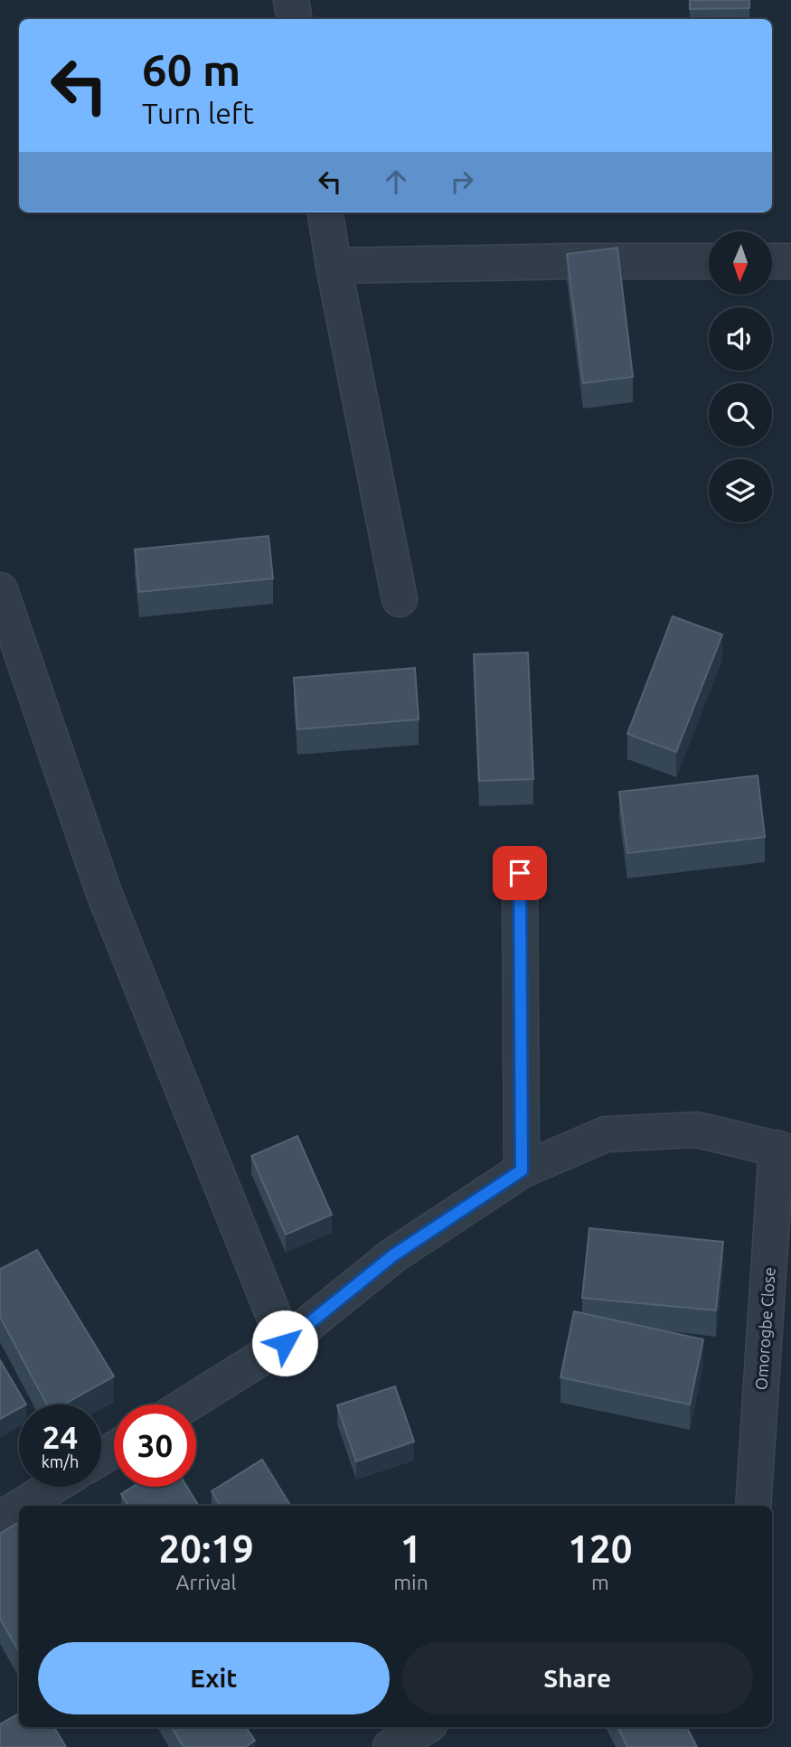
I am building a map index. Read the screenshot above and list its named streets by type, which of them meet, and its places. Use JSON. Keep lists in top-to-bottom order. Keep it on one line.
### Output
{"streets":{"street":["Omorogbe Close"]},"north":"bottom","page":{"turn":["60 m","Turn left"],"speed":"24 km/h","limit":"30","eta":["20:19","Arrival","1","min","120","m"],"buttons":["Exit","Share"]}}
